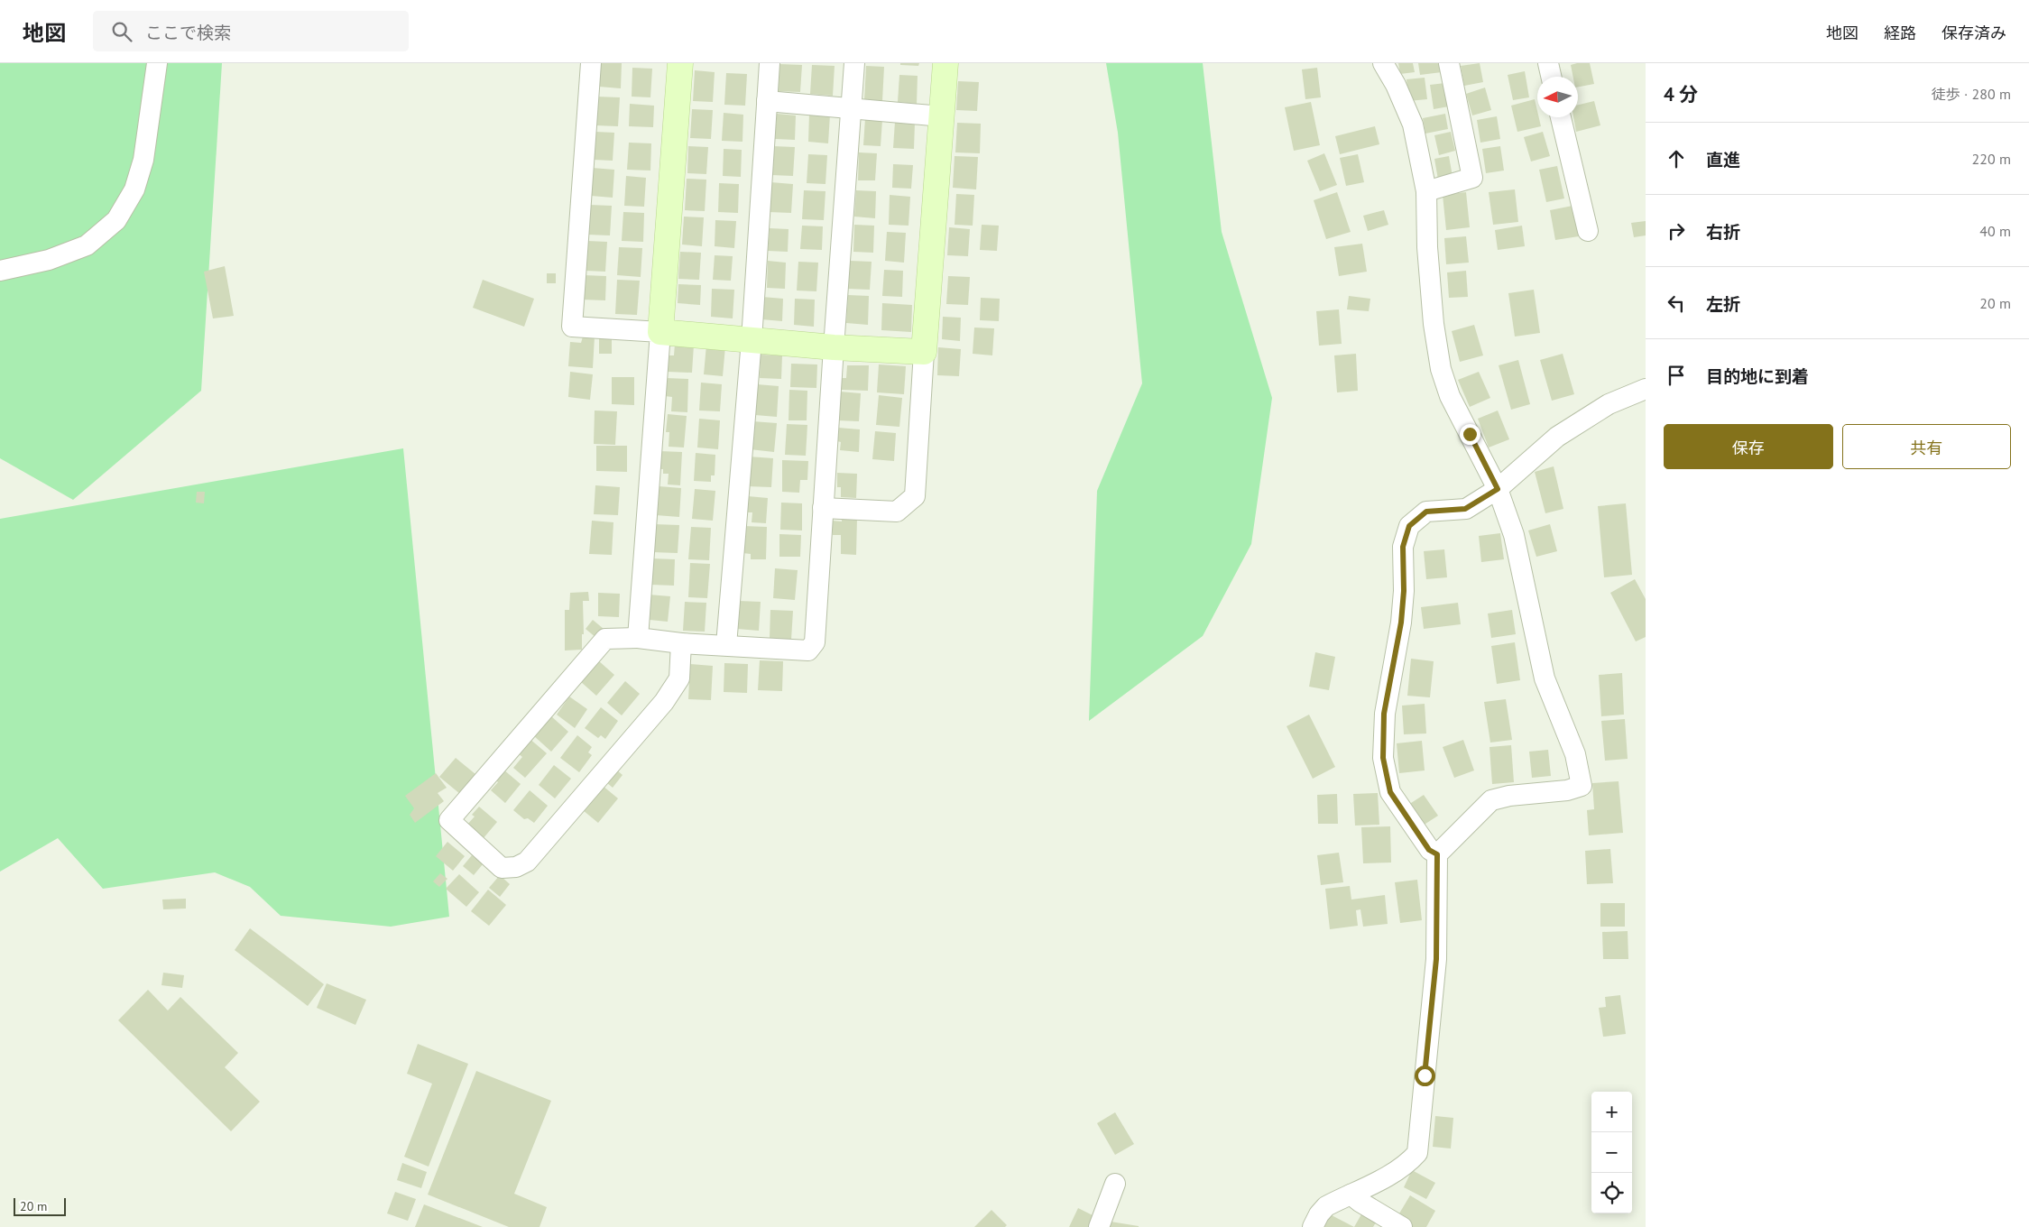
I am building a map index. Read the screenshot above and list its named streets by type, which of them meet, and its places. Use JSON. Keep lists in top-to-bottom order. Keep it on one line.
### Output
{"scale_bar":"20 m","north":"left","page":{"header":"地図","search":"ここで検索","nav":["地図","経路","保存済み"],"heading":["4 分","徒歩 · 280 m"],"list":[["直進","220 m"],["右折","40 m"],["左折","20 m"],"目的地に到着"],"buttons":["保存","共有"],"map_buttons":["+","−"],"scale":"20 m"}}
